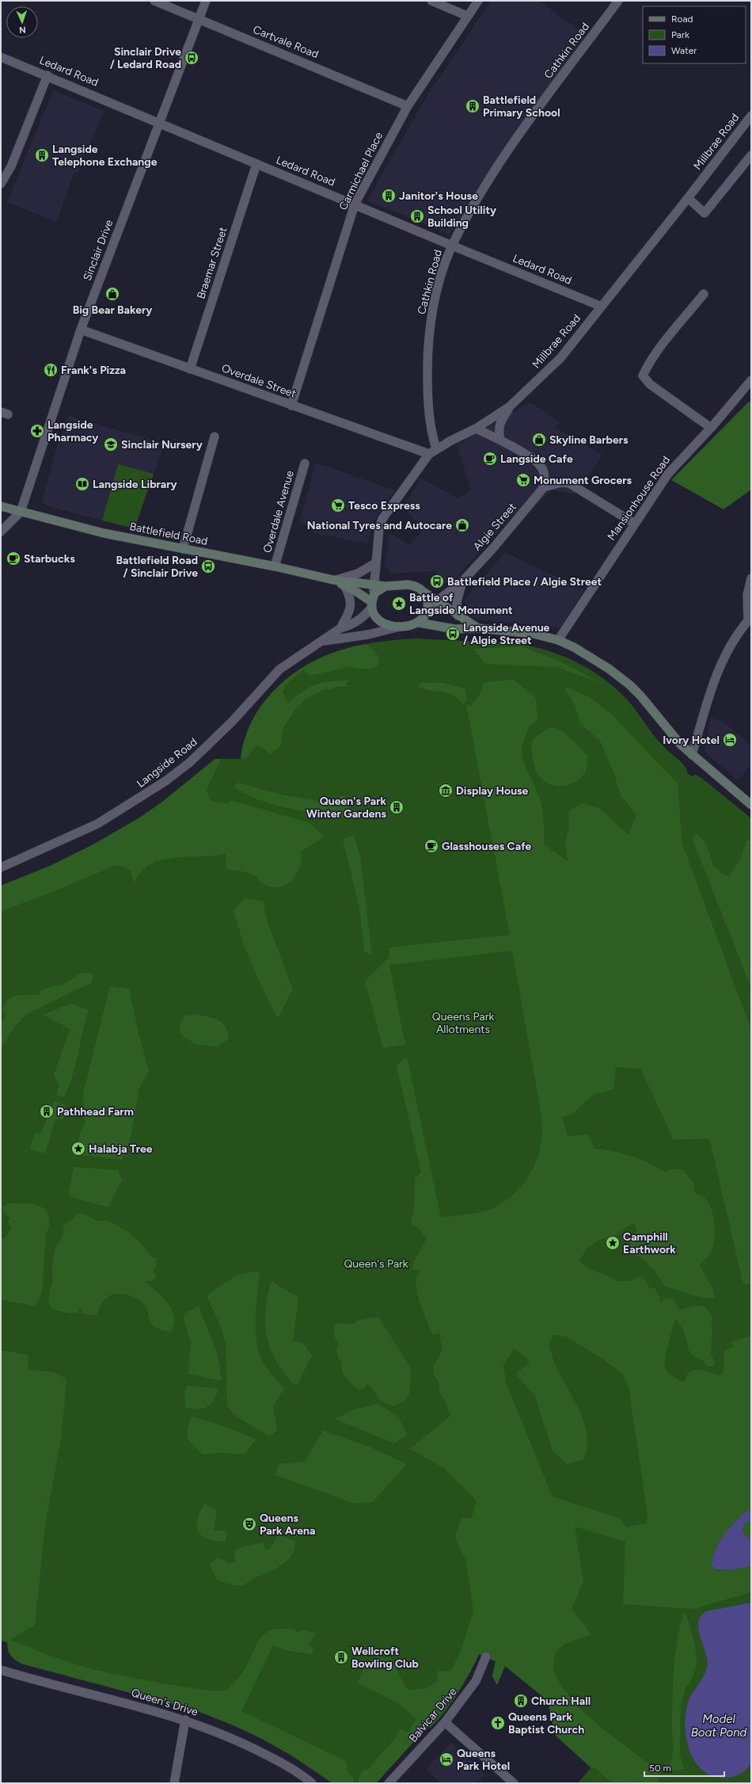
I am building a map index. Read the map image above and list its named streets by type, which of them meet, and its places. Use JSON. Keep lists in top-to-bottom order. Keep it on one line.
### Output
{"streets":{"main road":["Battlefield Road"],"street":["Cartvale Road","Cathkin Road","Ledard Road","Millbrae Road","Carmichael Place","Sinclair Drive","Braemar Street","Overdale Street","Mansionhouse Road","Overdale Avenue","Algie Street","Langside Road","Queen's Drive","Balvicar Drive"]},"crossings":[["Cartvale Road","Carmichael Place"],["Cartvale Road","Sinclair Drive"],["Cathkin Road","Ledard Road"],["Cathkin Road","Millbrae Road"],["Ledard Road","Millbrae Road"],["Ledard Road","Carmichael Place"],["Ledard Road","Sinclair Drive"],["Ledard Road","Braemar Street"],["Millbrae Road","Overdale Street"],["Millbrae Road","Algie Street"],["Millbrae Road","Battlefield Road"],["Millbrae Road","Langside Road"],["Carmichael Place","Overdale Street"],["Sinclair Drive","Overdale Street"],["Sinclair Drive","Battlefield Road"],["Braemar Street","Overdale Street"],["Overdale Avenue","Battlefield Road"],["Algie Street","Battlefield Road"],["Algie Street","Langside Road"],["Battlefield Road","Langside Road"]],"water":["Model Boat Pond"],"parks":["Queens Park Allotments","Queen's Park"],"places":{"bus stop":["Sinclair Drive / Ledard Road","Battlefield Road / Sinclair Drive","Battlefield Place / Algie Street","Langside Avenue / Algie Street"],"building":["Battlefield Primary School","Langside Telephone Exchange","Janitor's House","School Utility Building","Queen's Park Winter Gardens","Pathhead Farm","Wellcroft Bowling Club","Church Hall"],"shop":["Big Bear Bakery","Skyline Barbers","National Tyres and Autocare"],"restaurant":["Frank's Pizza"],"pharmacy":["Langside Pharmacy"],"school or university":["Sinclair Nursery"],"cafe":["Langside Cafe","Starbucks","Glasshouses Cafe"],"supermarket":["Monument Grocers","Tesco Express"],"library":["Langside Library"],"place":["Battle of Langside Monument","Halabja Tree","Camphill Earthwork"],"hotel":["Ivory Hotel","Queens Park Hotel"],"museum":["Display House"],"theatre":["Queens Park Arena"],"church":["Queens Park Baptist Church"]},"legend":["Road","Park","Water"],"scale_bar":"50 m","north":"bottom"}
